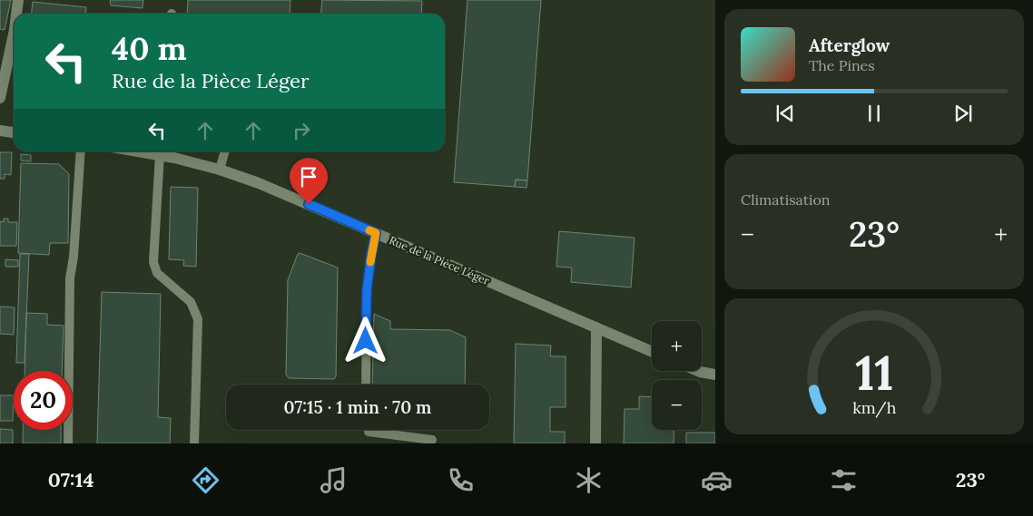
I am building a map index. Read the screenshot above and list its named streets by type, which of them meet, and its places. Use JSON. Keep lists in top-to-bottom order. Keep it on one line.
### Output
{"streets":{"street":["Rue de la Pièce Léger"]},"page":{"turn":["40 m","Rue de la Pièce Léger"],"song":["Afterglow","The Pines"],"tile":"Climatisation","heat":["−","23°","+"],"map_buttons":["+","−"],"limit":"20","trip":"07:15 · 1 min · 70 m","tabs":["07:14","23°"],"gauge":["11","km/h"]}}
